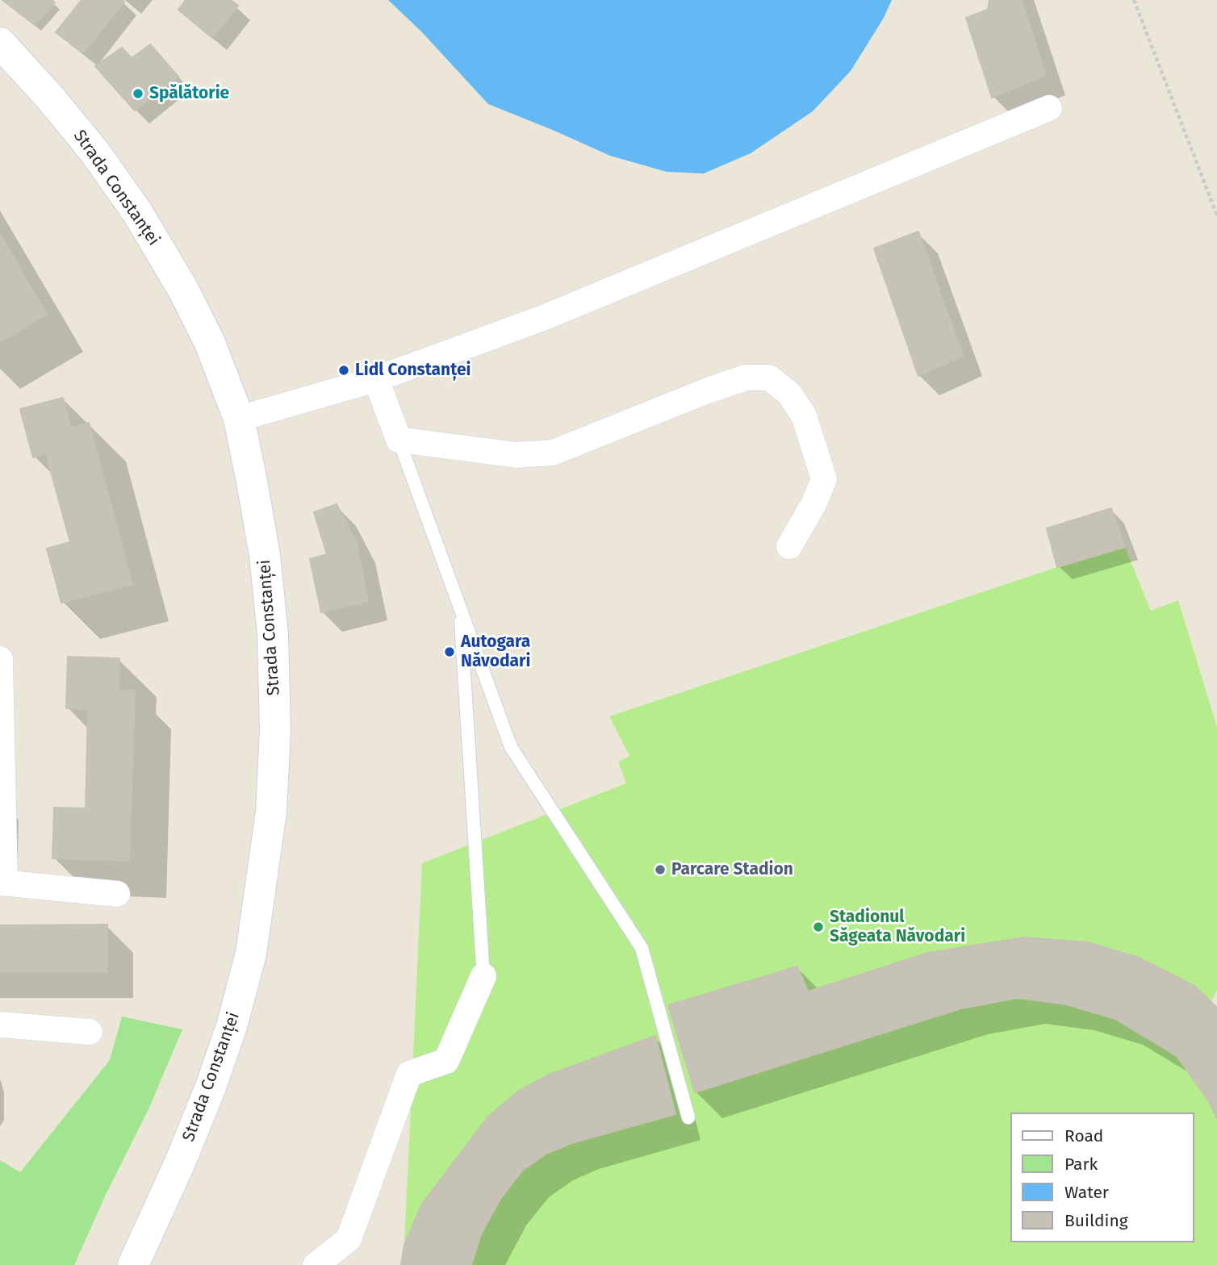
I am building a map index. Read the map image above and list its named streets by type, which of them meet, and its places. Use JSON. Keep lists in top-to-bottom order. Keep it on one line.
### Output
{"streets":{"street":["Strada Constanței"]},"places":["Spălătorie","Lidl Constanței","Autogara Năvodari","Parcare Stadion","Stadionul Săgeata Năvodari"],"legend":["Road","Park","Water","Building"]}
